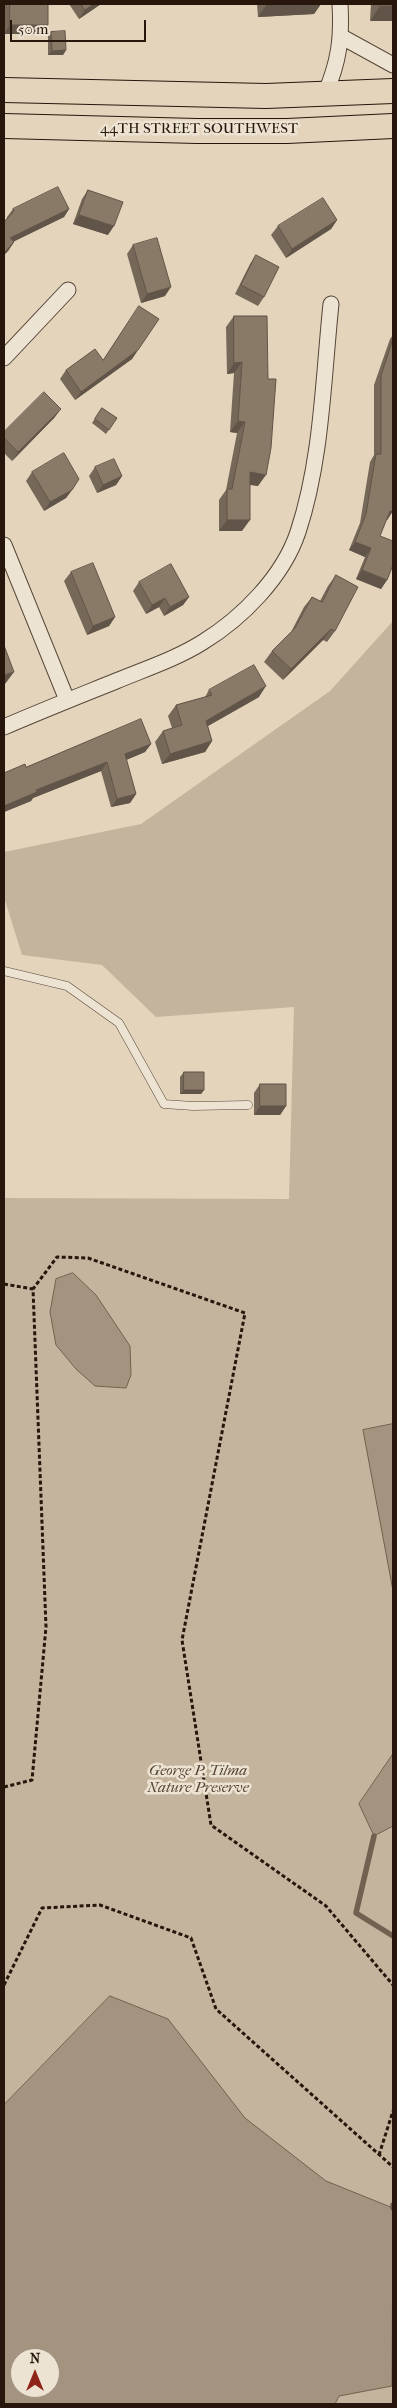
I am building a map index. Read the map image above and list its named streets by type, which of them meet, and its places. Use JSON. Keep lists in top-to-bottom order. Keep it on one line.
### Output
{"streets":{"main road":["44TH STREET SOUTHWEST"]},"parks":["George P. Tilma Nature Preserve"],"scale_bar":"50 m","north":"top"}
